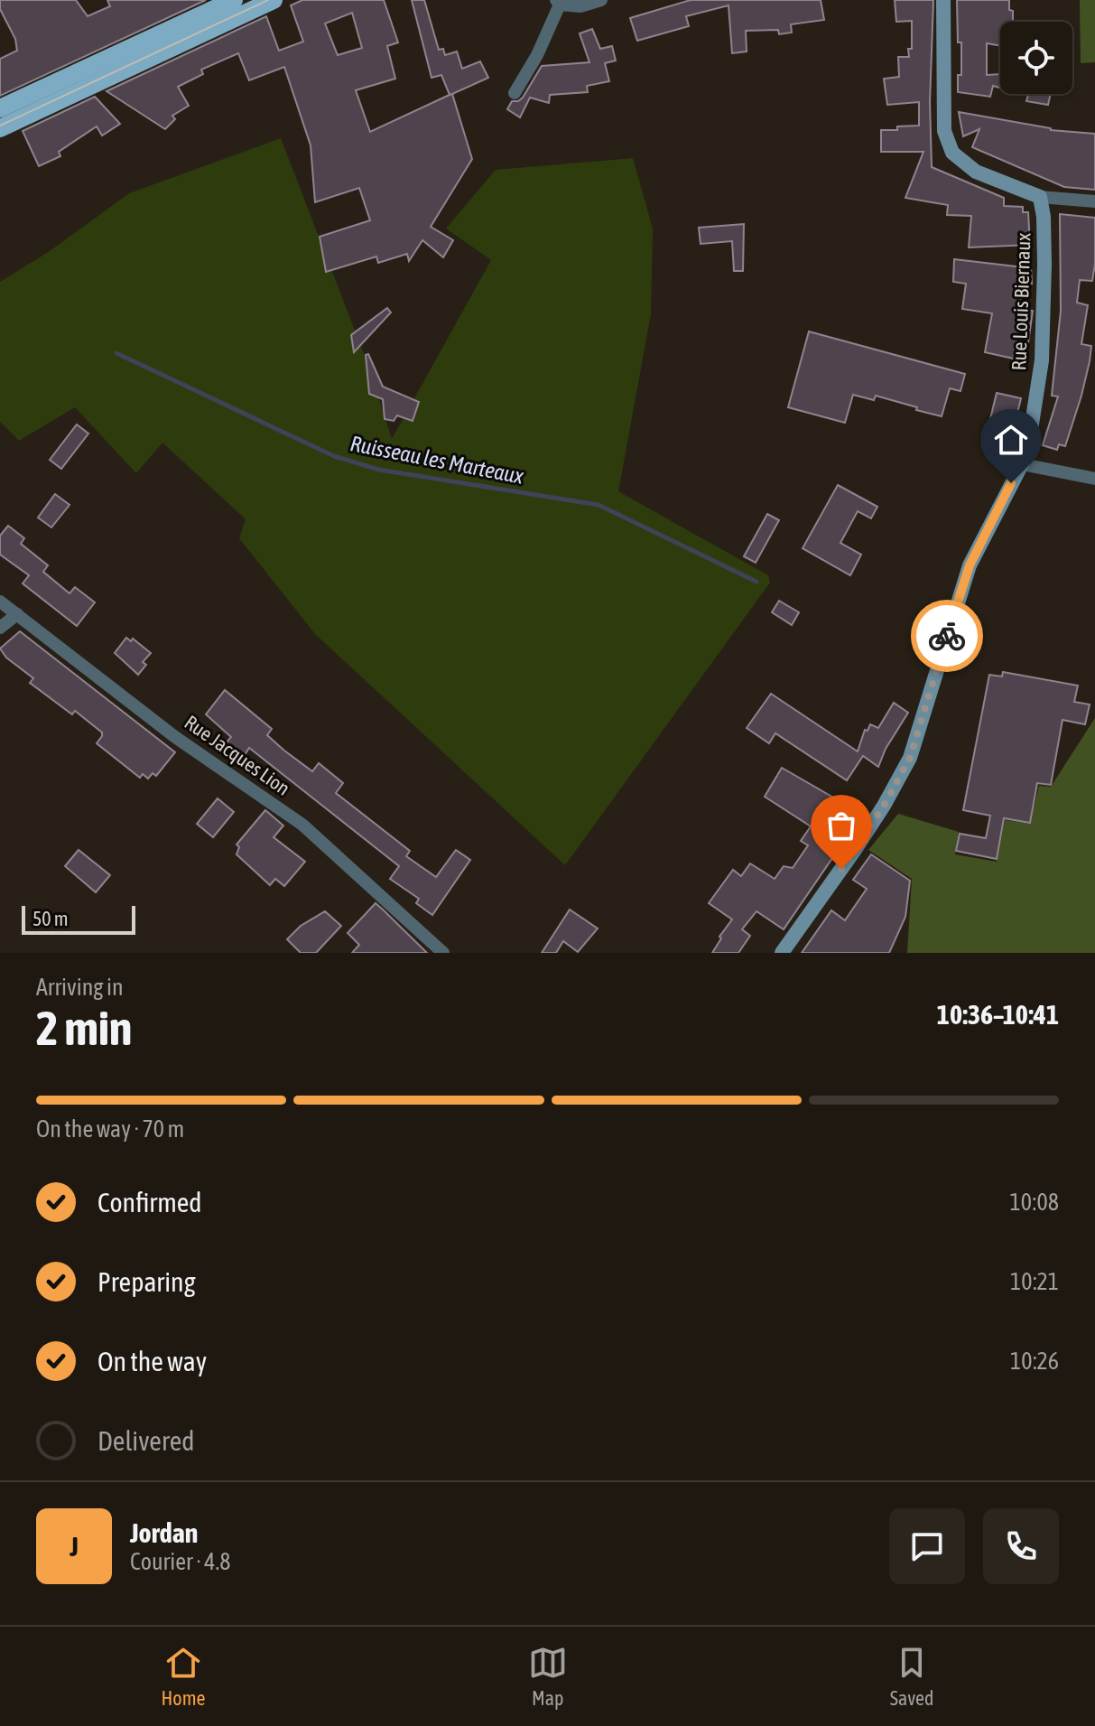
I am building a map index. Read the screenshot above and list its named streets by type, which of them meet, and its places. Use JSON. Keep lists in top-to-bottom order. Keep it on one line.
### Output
{"streets":{"street":["Rue Louis Biernaux","Rue Jacques Lion"]},"water":["Ruisseau les Marteaux"],"scale_bar":"50 m","page":{"scale":"50 m","heading":["2 min","Arriving in","10:36–10:41"],"panel":["Jordan","Courier · 4.8"],"bar":"On the way · 70 m","list":[["Confirmed","10:08"],["Preparing","10:21"],["On the way","10:26"],"Delivered"],"round":"J","tabs":["Home","Map","Saved"]}}
